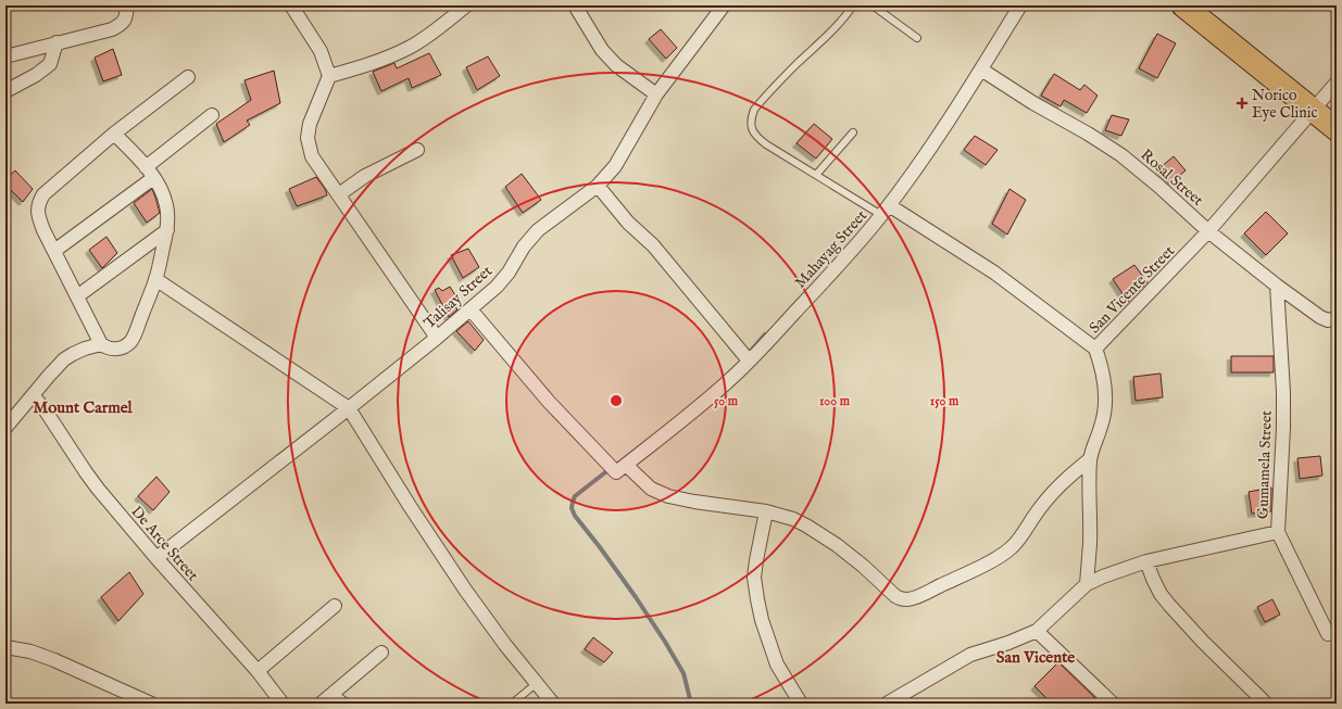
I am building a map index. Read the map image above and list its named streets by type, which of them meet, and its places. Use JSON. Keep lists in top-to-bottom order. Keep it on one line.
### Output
{"streets":{"street":["Rosal Street","Mahayag Street","San Vicente Street","Talisay Street","Gumamela Street","De Arce Street"]},"crossings":[["Rosal Street","Mahayag Street"],["Rosal Street","San Vicente Street"],["Rosal Street","Gumamela Street"],["Talisay Street","De Arce Street"]],"districts":["Mount Carmel","San Vicente"],"places":{"health":["Norico Eye Clinic"]},"rings":["50 m","100 m","150 m"]}
